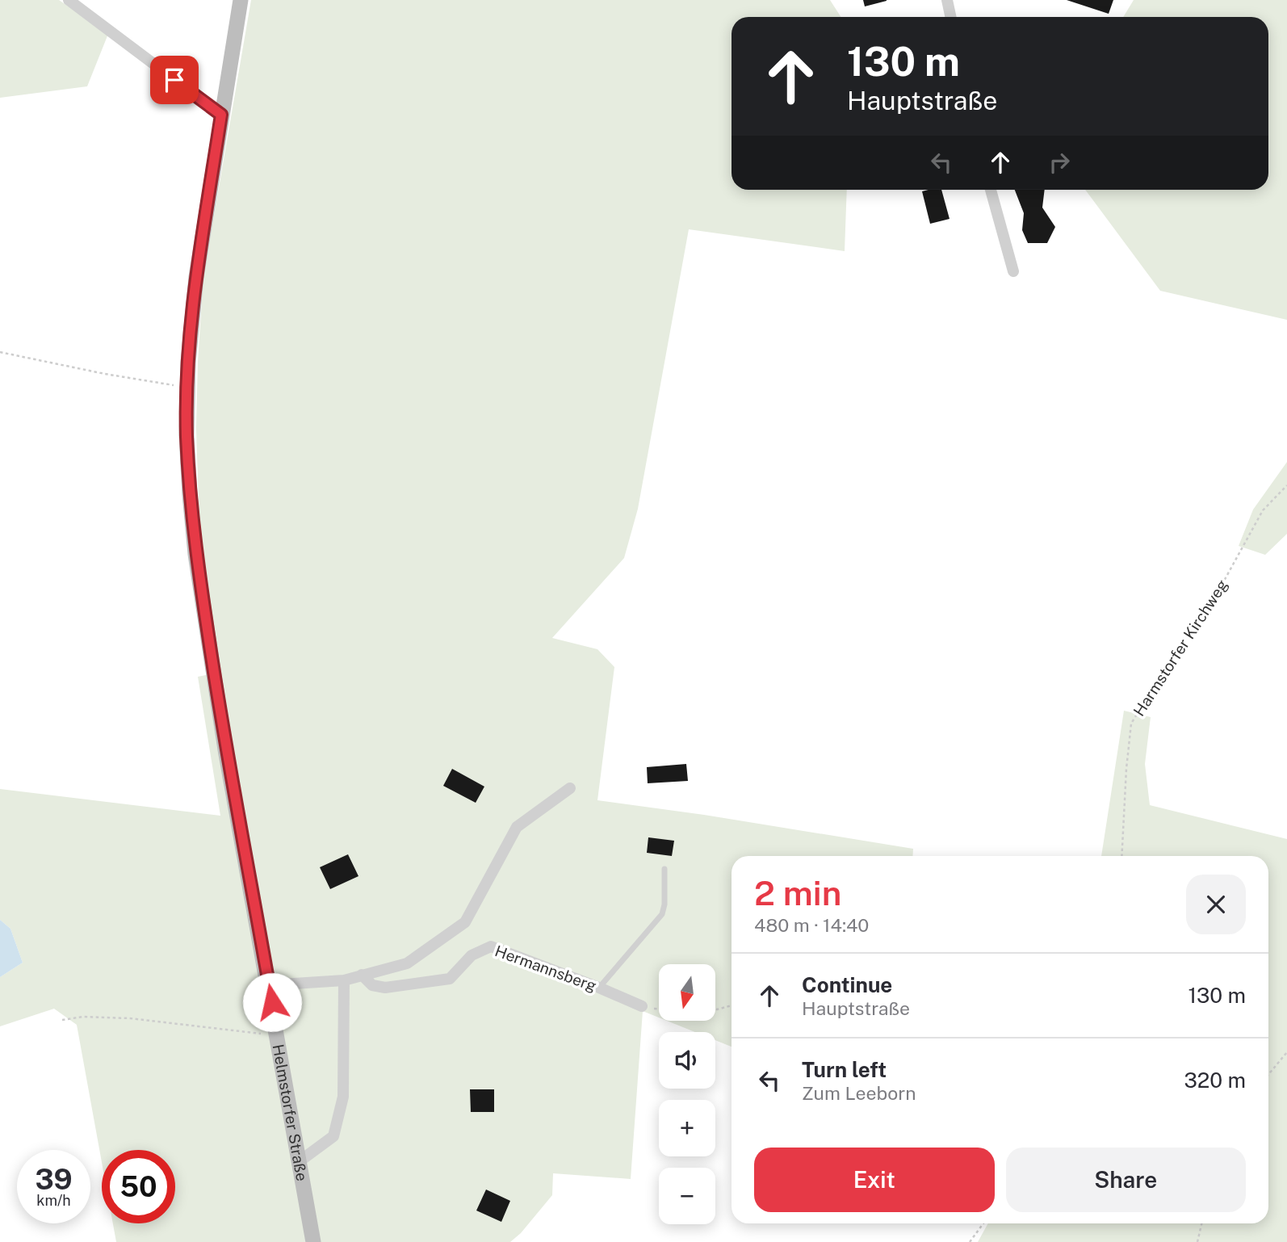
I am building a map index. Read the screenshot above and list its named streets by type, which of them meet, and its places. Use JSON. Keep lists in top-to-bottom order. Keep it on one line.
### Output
{"streets":{"main road":["Helmstorfer Straße"],"street":["Hermannsberg"],"path":["Harmstorfer Kirchweg"]},"north":"bottom","page":{"turn":["130 m","Hauptstraße"],"heading":["2 min","480 m · 14:40"],"list":[{"name":"Continue","note":"Hauptstraße","value":"130 m"},{"name":"Turn left","note":"Zum Leeborn","value":"320 m"}],"map_buttons":["+","−"],"buttons":["Exit","Share"],"speed":"39 km/h","limit":"50"}}
